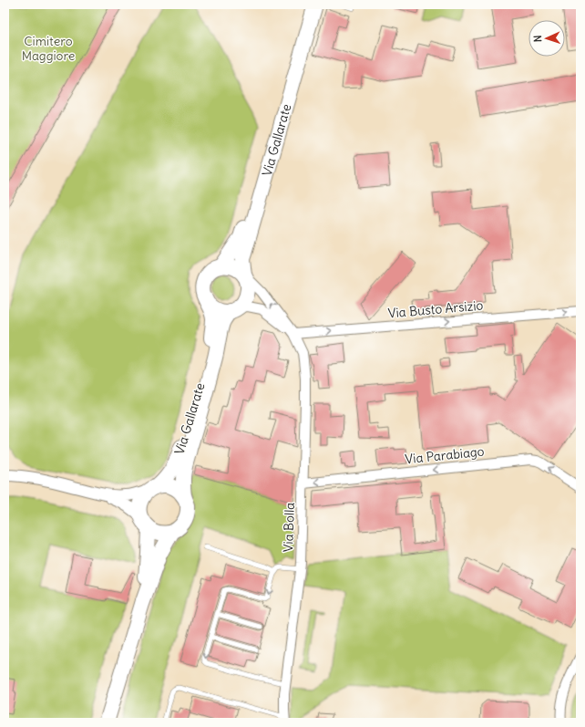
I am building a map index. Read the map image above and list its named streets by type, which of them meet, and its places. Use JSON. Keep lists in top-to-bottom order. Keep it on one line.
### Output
{"streets":{"main road":["Via Gallarate"],"street":["Via Busto Arsizio","Via Parabiago","Via Bolla"]},"crossings":[["Via Gallarate","Via Bolla"],["Via Busto Arsizio","Via Bolla"],["Via Parabiago","Via Bolla"]],"one_way":["Via Busto Arsizio","Via Parabiago"],"parks":["Cimitero Maggiore"],"north":"left"}
